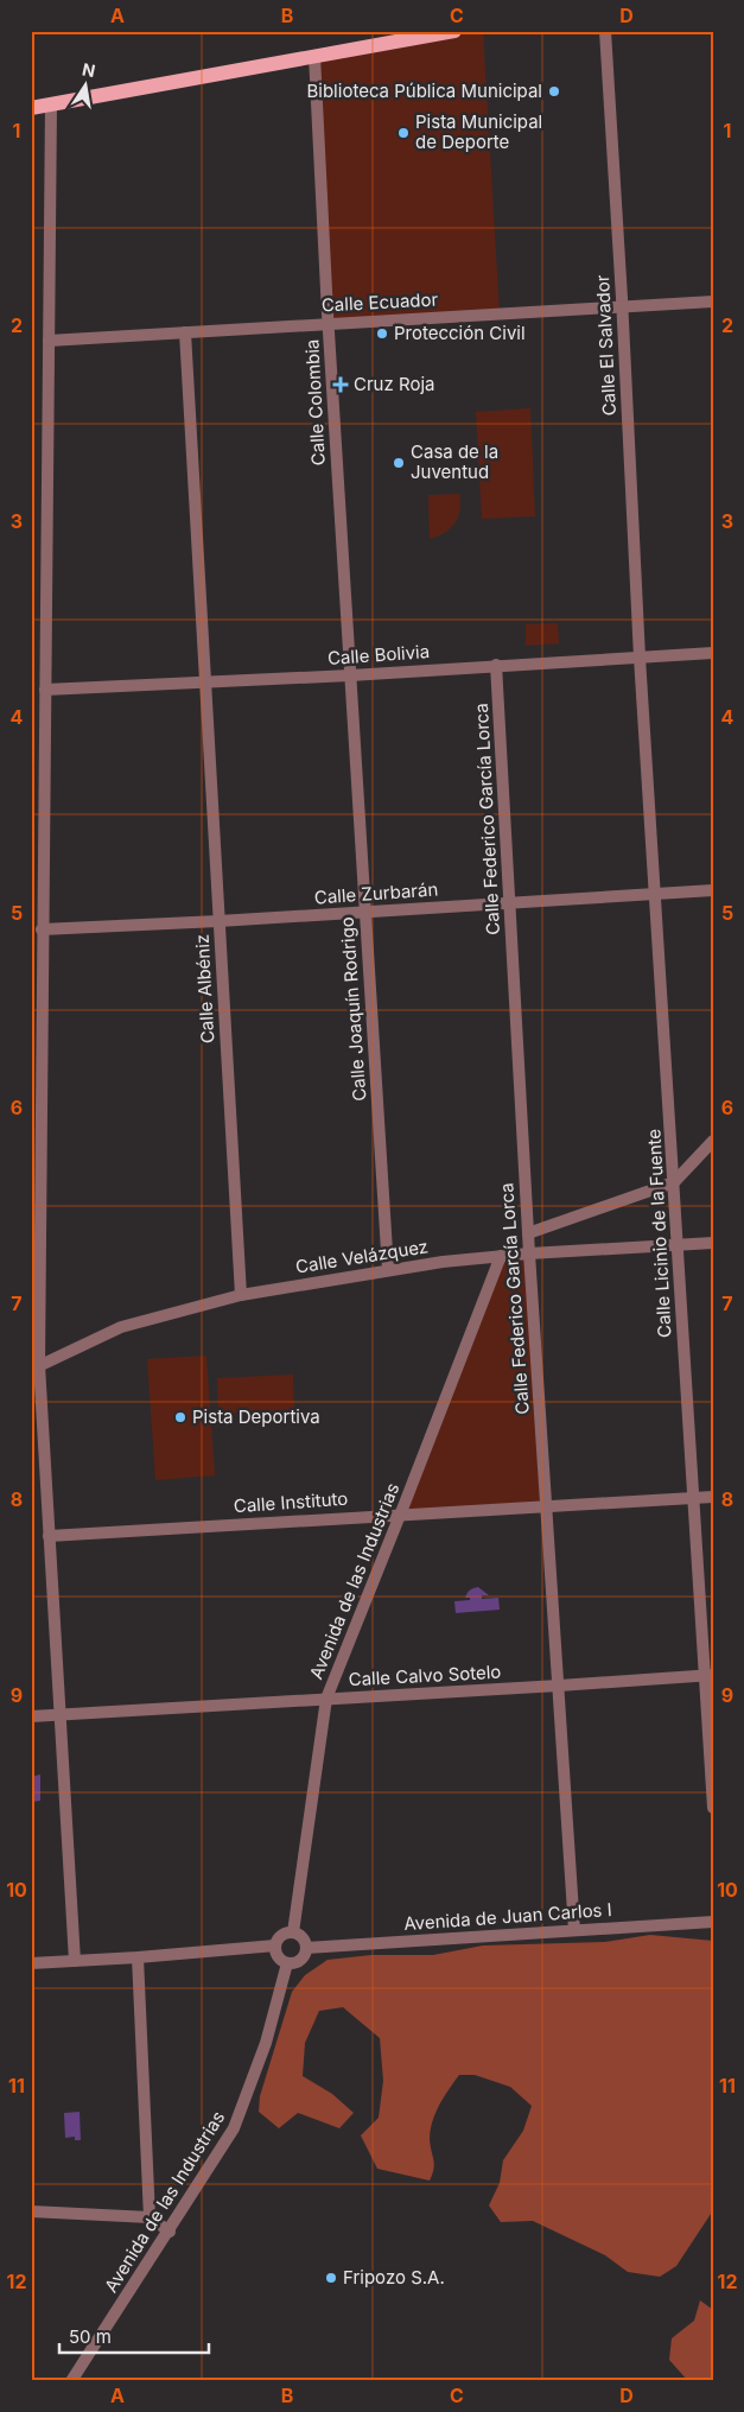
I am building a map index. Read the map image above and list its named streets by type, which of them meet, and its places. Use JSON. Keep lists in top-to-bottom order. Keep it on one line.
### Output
{"streets":{"street":["Calle Ecuador","Calle El Salvador","Calle Colombia","Calle Bolivia","Calle Federico García Lorca","Calle Zurbarán","Calle Albéniz","Calle Joaquín Rodrigo","Calle Licinio de la Fuente","Calle Velázquez","Calle Instituto","Avenida de las Industrias","Calle Calvo Sotelo","Avenida de Juan Carlos I"]},"crossings":[["Calle Ecuador","Calle El Salvador"],["Calle Ecuador","Calle Colombia"],["Calle Ecuador","Calle Albéniz"],["Calle El Salvador","Calle Bolivia"],["Calle El Salvador","Calle Licinio de la Fuente"],["Calle Colombia","Calle Bolivia"],["Calle Colombia","Calle Joaquín Rodrigo"],["Calle Bolivia","Calle Federico García Lorca"],["Calle Bolivia","Calle Albéniz"],["Calle Bolivia","Calle Joaquín Rodrigo"],["Calle Bolivia","Calle Licinio de la Fuente"],["Calle Federico García Lorca","Calle Zurbarán"],["Calle Federico García Lorca","Calle Velázquez"],["Calle Federico García Lorca","Calle Instituto"],["Calle Federico García Lorca","Calle Calvo Sotelo"],["Calle Federico García Lorca","Avenida de Juan Carlos I"],["Calle Zurbarán","Calle Albéniz"],["Calle Zurbarán","Calle Joaquín Rodrigo"],["Calle Zurbarán","Calle Licinio de la Fuente"],["Calle Albéniz","Calle Velázquez"],["Calle Joaquín Rodrigo","Calle Velázquez"],["Calle Licinio de la Fuente","Calle Velázquez"],["Calle Licinio de la Fuente","Calle Instituto"],["Calle Licinio de la Fuente","Calle Calvo Sotelo"],["Calle Velázquez","Avenida de las Industrias"],["Calle Instituto","Avenida de las Industrias"],["Avenida de las Industrias","Calle Calvo Sotelo"],["Avenida de las Industrias","Avenida de Juan Carlos I"]],"places":{"other":["Biblioteca Pública Municipal","Pista Municipal de Deporte","Protección Civil","Casa de la Juventud","Pista Deportiva","Fripozo S.A."],"health":["Cruz Roja"]},"scale_bar":"50 m","north":"top","grid":{"columns":["A","B","C","D"],"rows":["1","2","3","4","5","6","7","8","9","10","11","12"]}}
